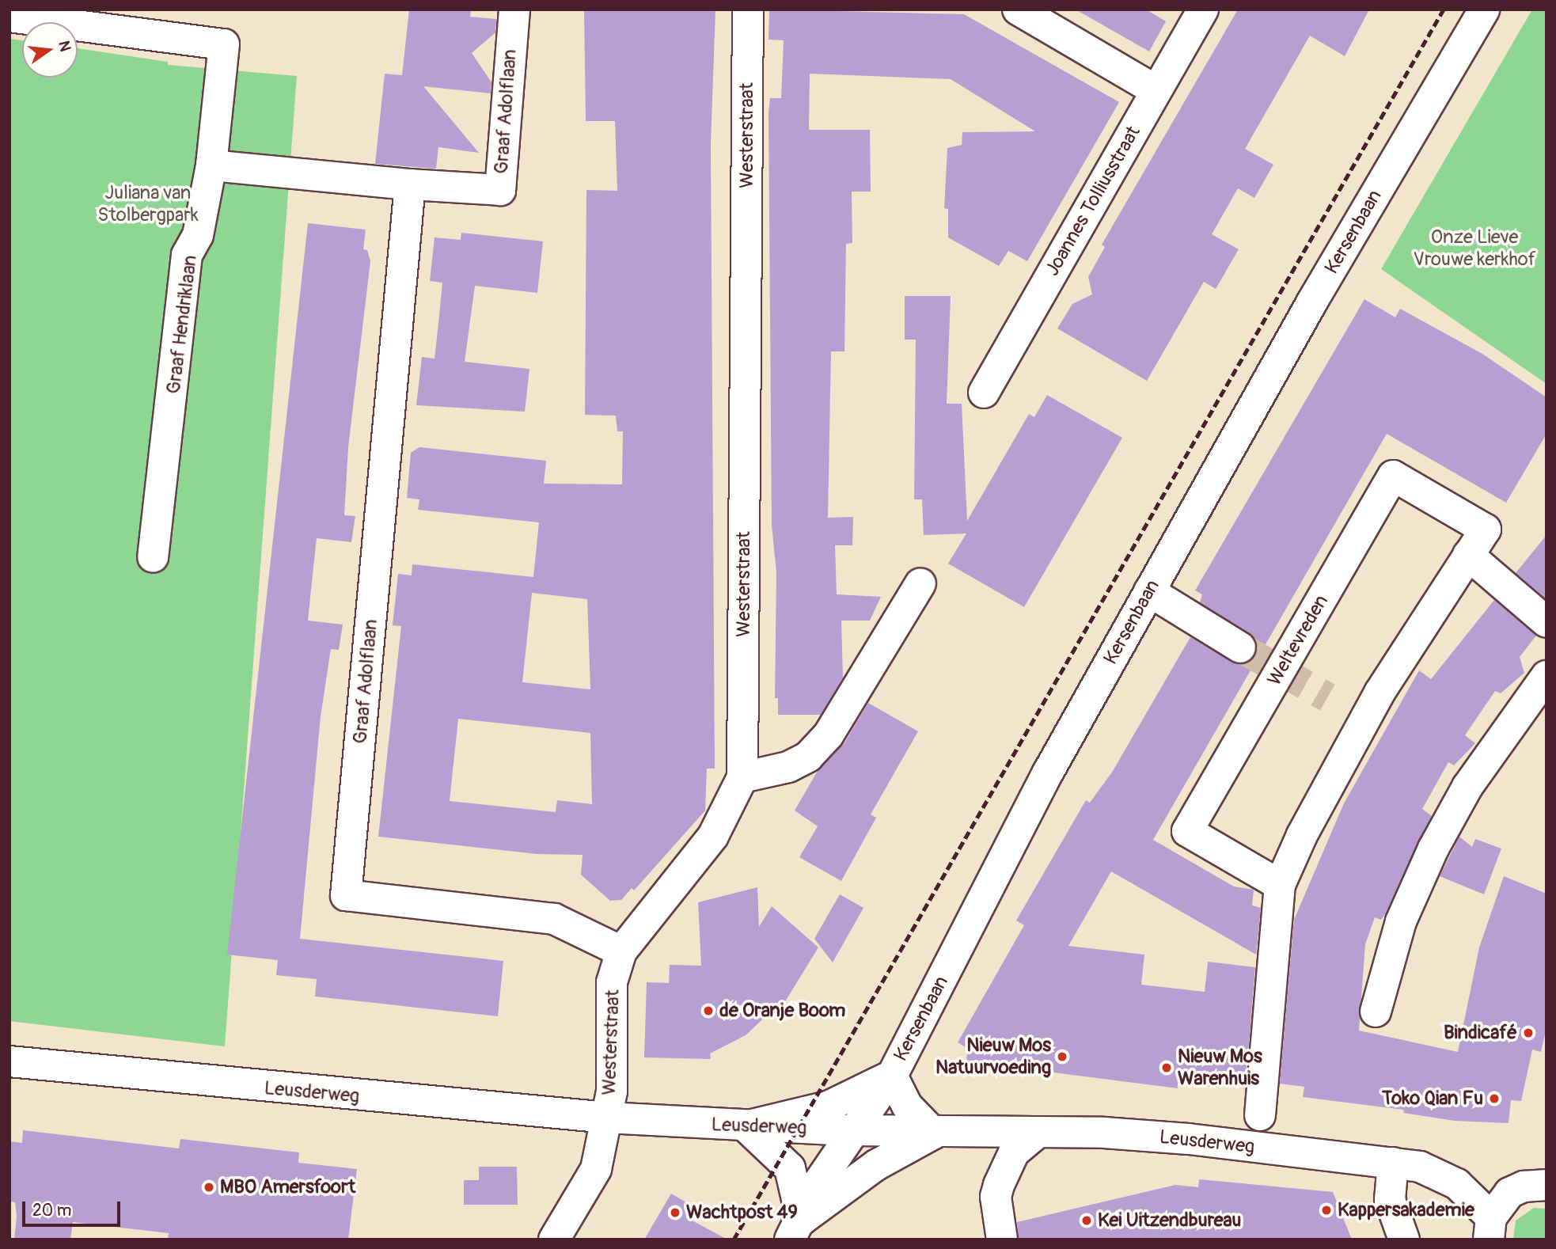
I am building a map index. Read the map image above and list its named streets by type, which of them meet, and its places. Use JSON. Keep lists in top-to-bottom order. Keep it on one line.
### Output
{"streets":{"street":["Graaf Adolflaan","Westerstraat","Joannes Tolliusstraat","Kersenbaan","Graaf Hendriklaan","Weltevreden","Leusderweg"]},"crossings":[["Graaf Adolflaan","Westerstraat"],["Graaf Adolflaan","Graaf Hendriklaan"],["Westerstraat","Leusderweg"],["Kersenbaan","Leusderweg"]],"parks":["Juliana van Stolbergpark","Onze Lieve Vrouwe kerkhof"],"places":["de Oranje Boom","Bindicafé","Nieuw Mos Natuurvoeding","Nieuw Mos Warenhuis","Toko Qian Fu","MBO Amersfoort","Kappersakademie","Wachtpost 49","Kei Uitzendbureau"],"scale_bar":"20 m","north":"right"}
